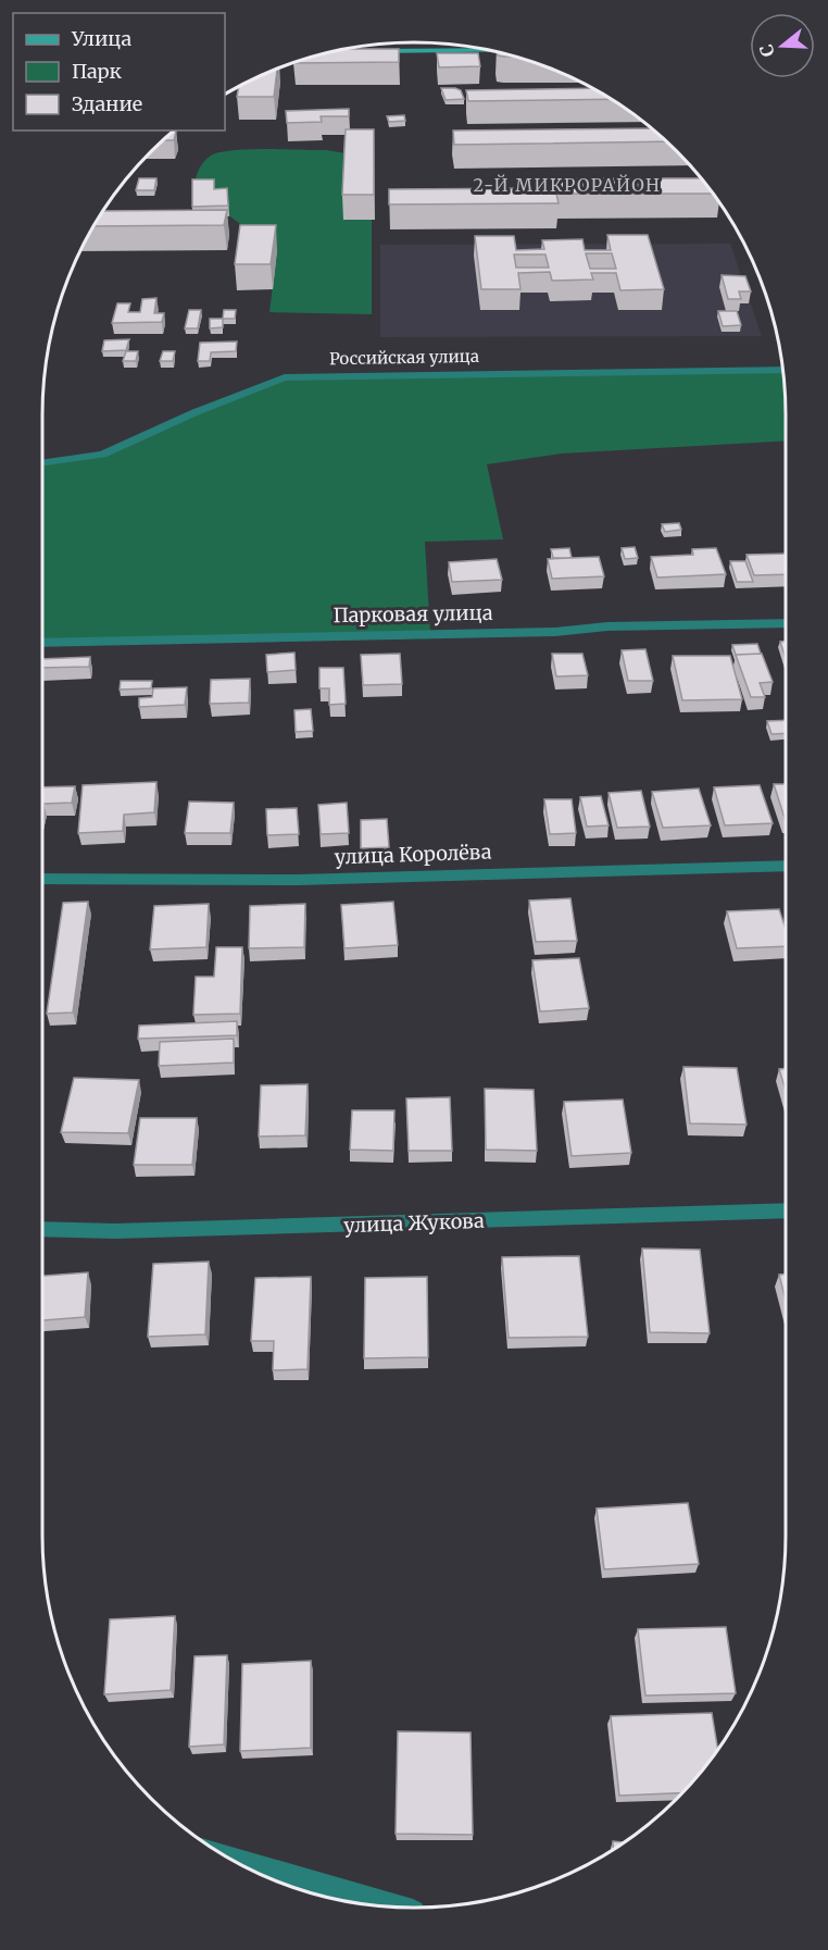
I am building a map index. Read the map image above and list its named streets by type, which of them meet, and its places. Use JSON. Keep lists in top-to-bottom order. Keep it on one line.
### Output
{"streets":{"street":["Российская улица","Парковая улица","улица Королёва","улица Жукова"]},"districts":["2-Й МИКРОРАЙОН"],"legend":["Улица","Парк","Здание"],"north":"left"}
